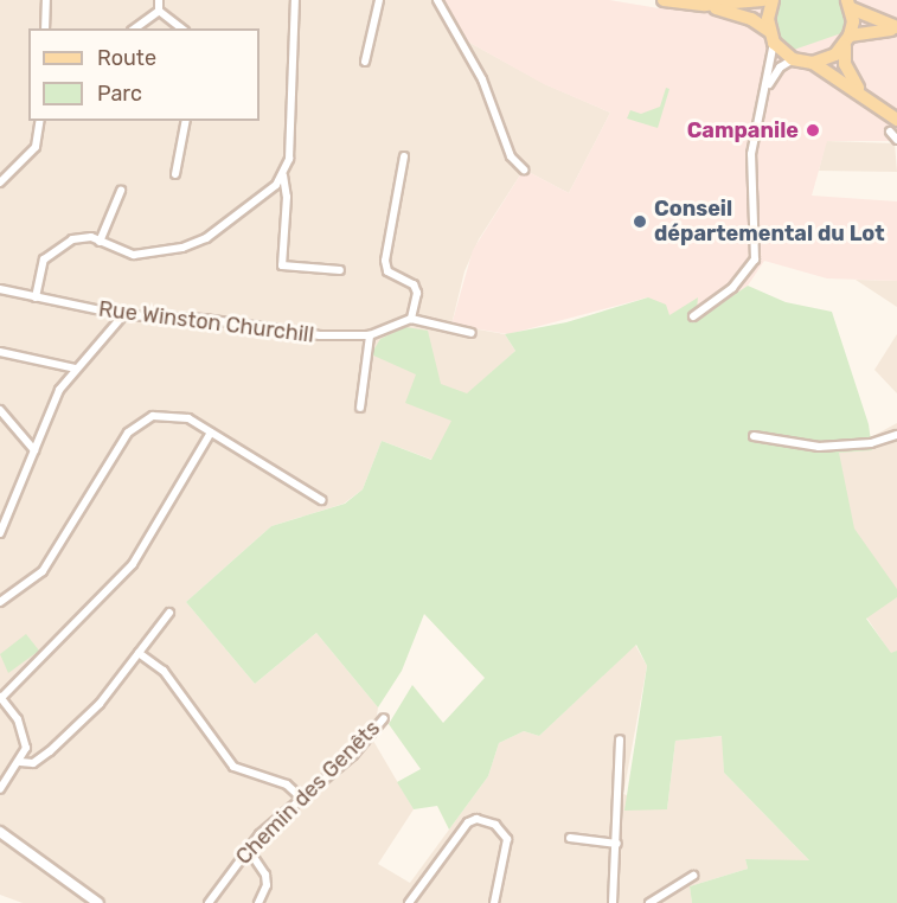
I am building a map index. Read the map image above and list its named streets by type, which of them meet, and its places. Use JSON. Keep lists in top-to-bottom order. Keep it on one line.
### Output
{"streets":{"street":["Rue Winston Churchill","Chemin des Genêts"]},"places":["Campanile","Conseil départemental du Lot"],"legend":["Route","Parc"]}
